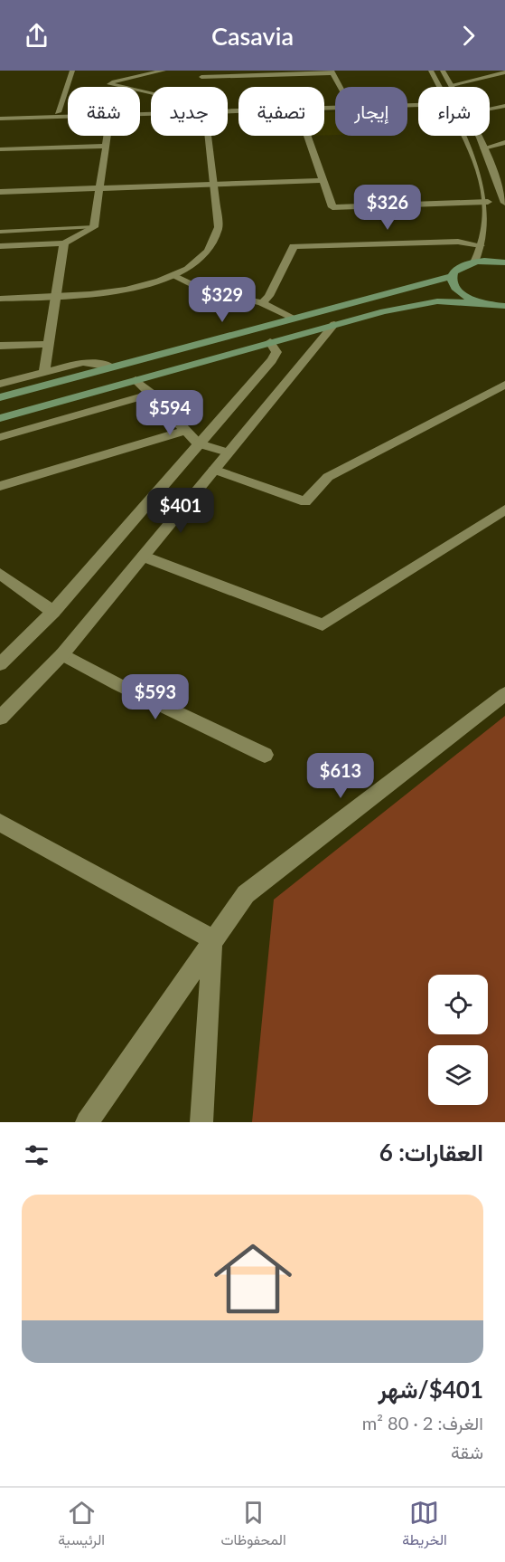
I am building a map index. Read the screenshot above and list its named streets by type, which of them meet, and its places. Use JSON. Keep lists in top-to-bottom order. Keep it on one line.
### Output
{"page":{"header":"Casavia","chip":["شراء","إيجار","تصفية","جديد","شقة"],"price":["$326","$329","$594","$401","$593","$613"],"heading":"العقارات: 6","list":[{"name":"$401/شهر","note":"الغرف: 2 · 80 m² · شقة"}],"tabs":["الخريطة","المحفوظات","الرئيسية"]}}
